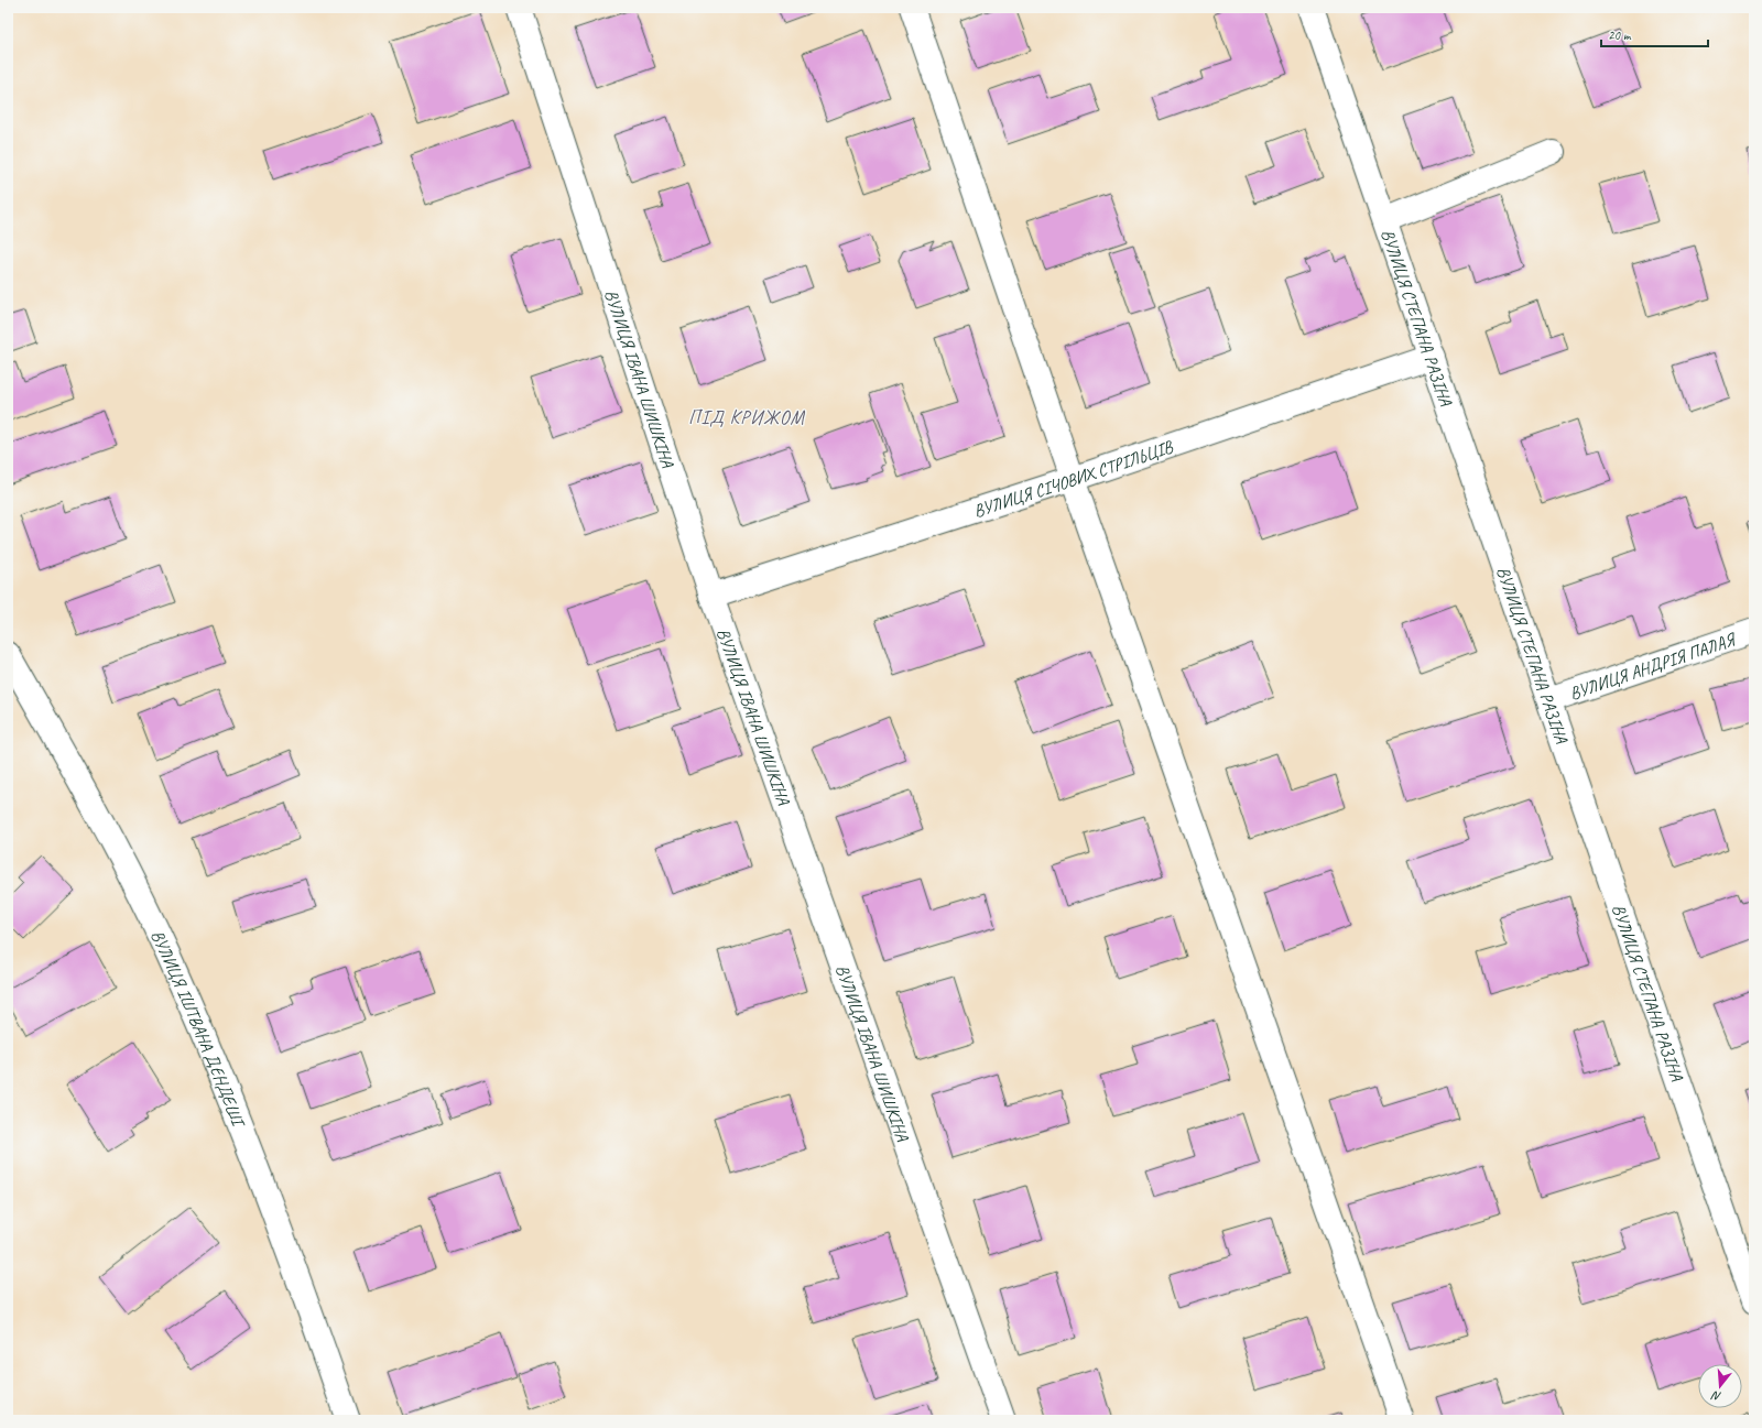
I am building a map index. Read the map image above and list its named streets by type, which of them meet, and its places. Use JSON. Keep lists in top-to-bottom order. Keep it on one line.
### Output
{"streets":{"street":["ВУЛИЦЯ СТЕПАНА РАЗІНА","ВУЛИЦЯ ІВАНА ШИШКІНА","ВУЛИЦЯ СІЧОВИХ СТРІЛЬЦІВ","ВУЛИЦЯ АНДРІЯ ПАЛАЯ","ВУЛИЦЯ ІШТВАНА ДЕНДЕШІ"]},"crossings":[["ВУЛИЦЯ СТЕПАНА РАЗІНА","ВУЛИЦЯ СІЧОВИХ СТРІЛЬЦІВ"],["ВУЛИЦЯ СТЕПАНА РАЗІНА","ВУЛИЦЯ АНДРІЯ ПАЛАЯ"],["ВУЛИЦЯ ІВАНА ШИШКІНА","ВУЛИЦЯ СІЧОВИХ СТРІЛЬЦІВ"]],"districts":["ПІД КРИЖОМ"],"scale_bar":"20 m","north":"bottom"}
